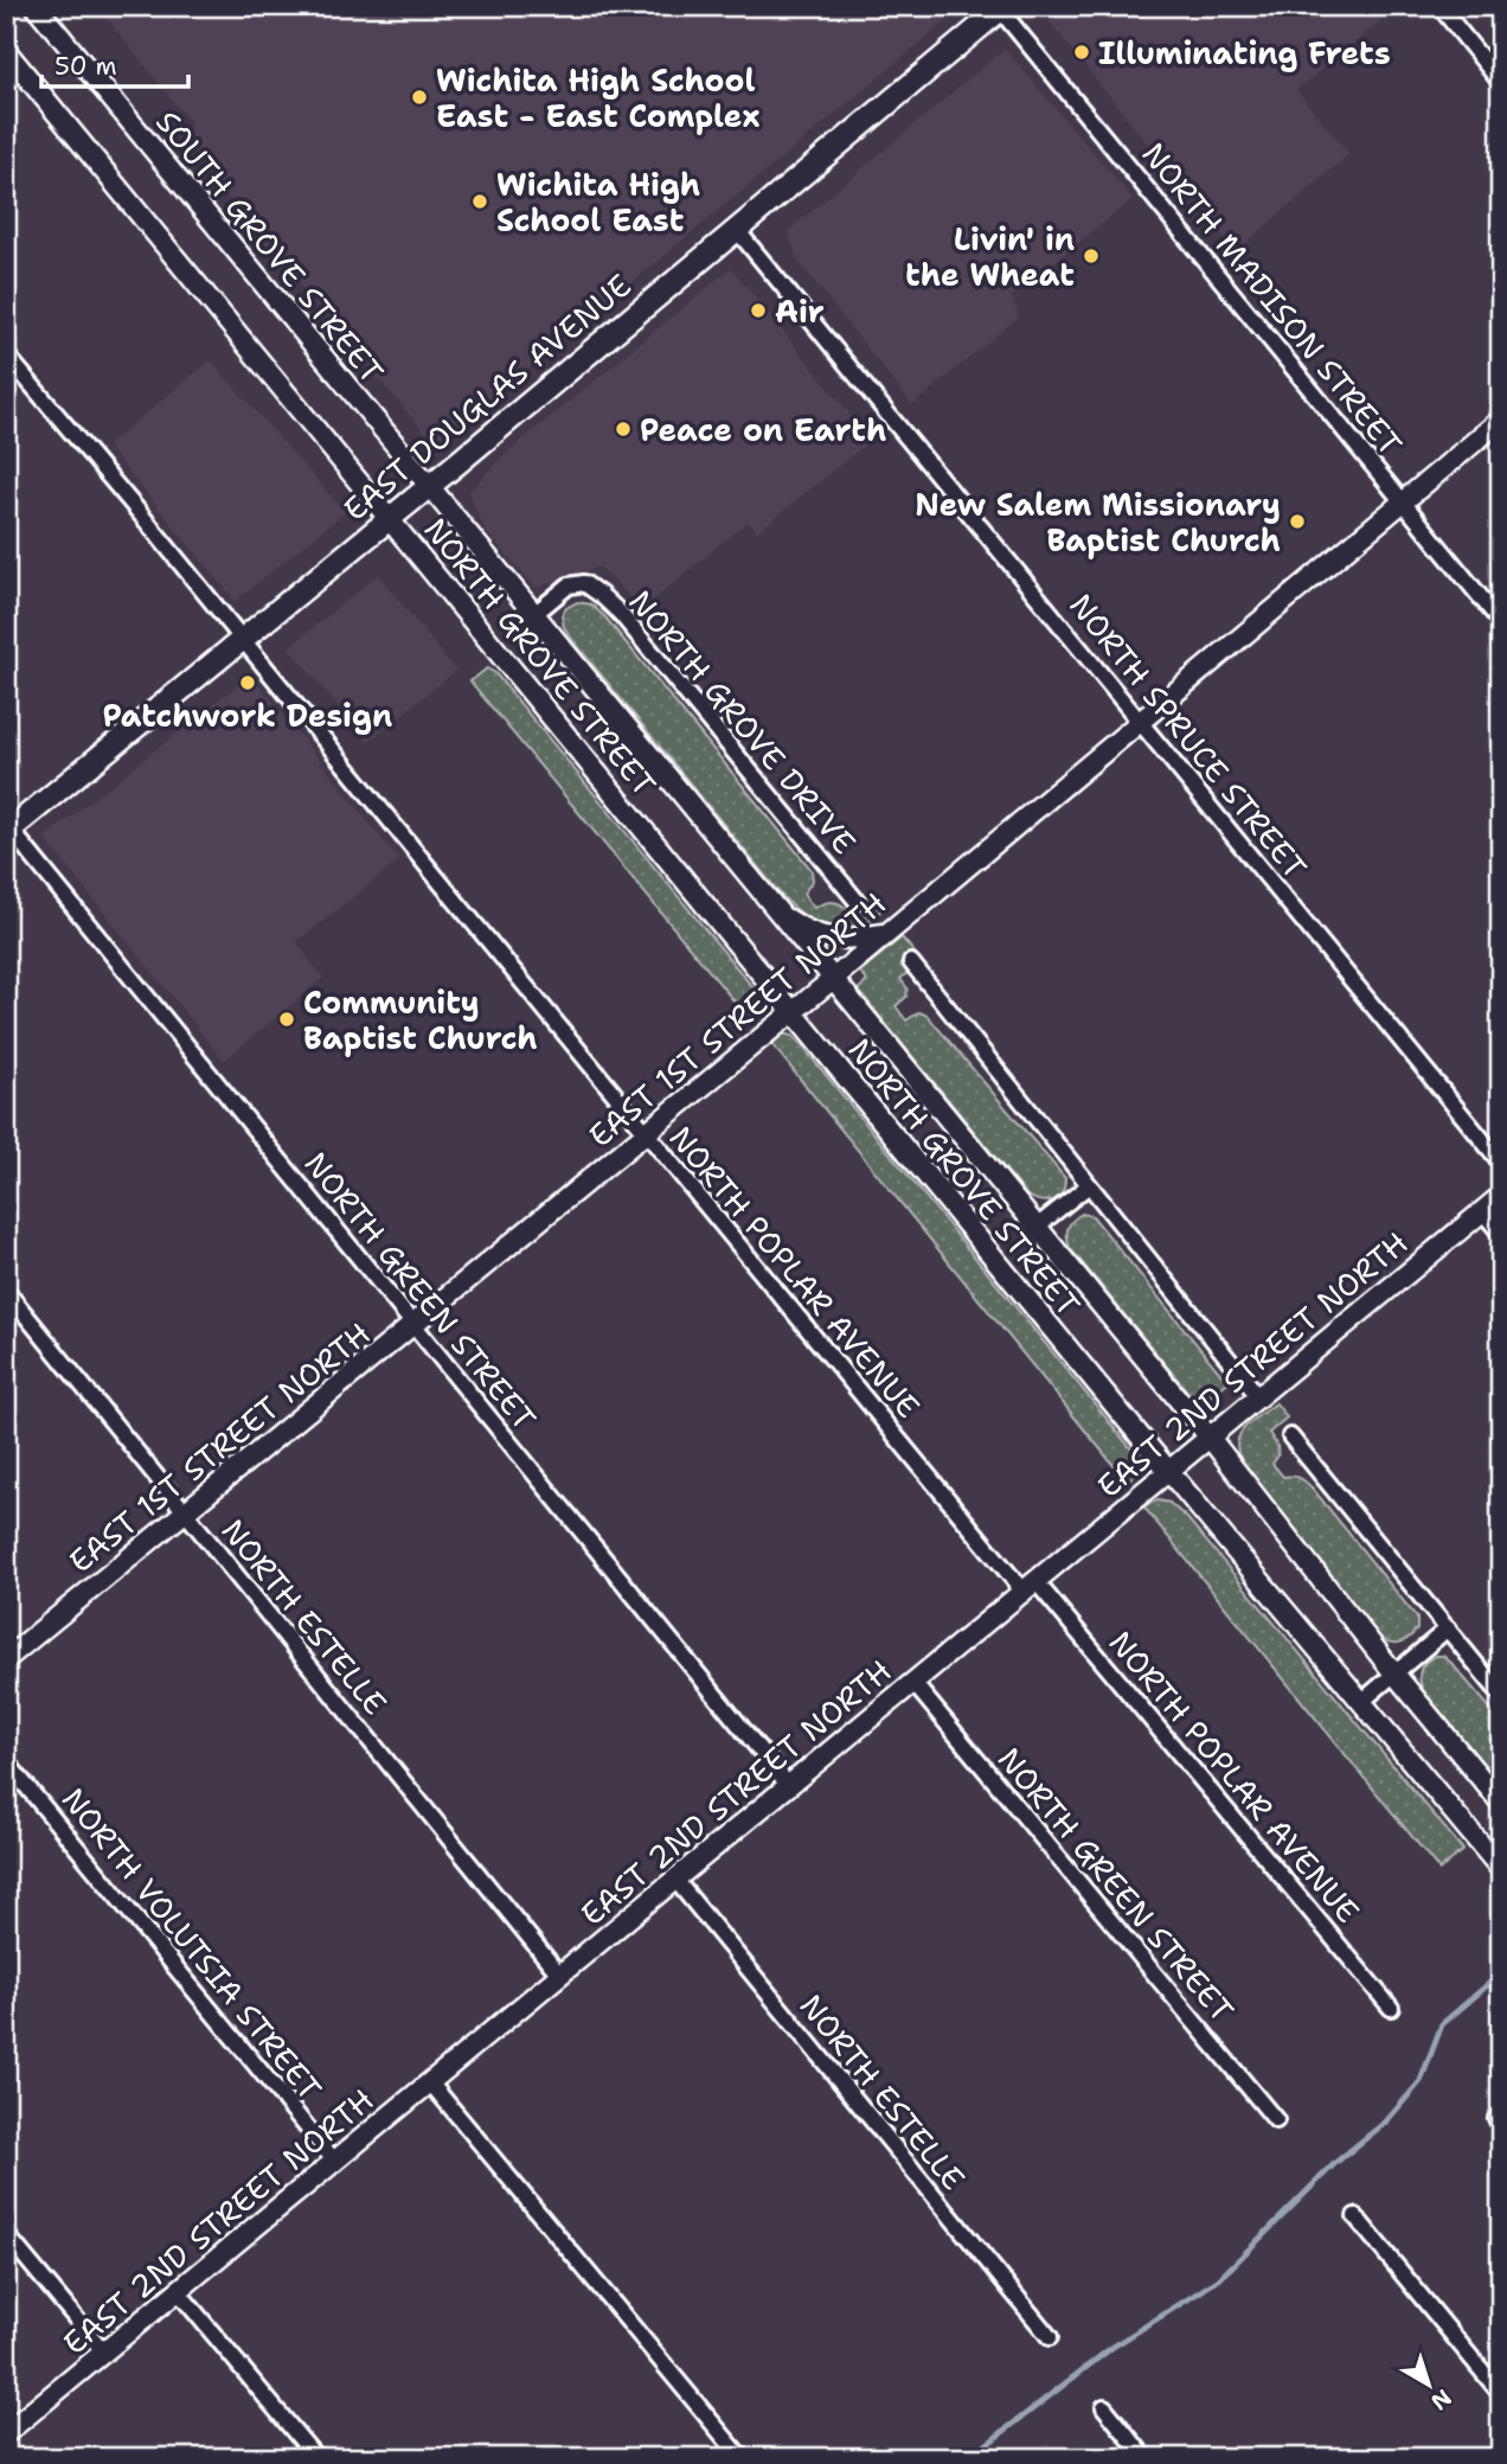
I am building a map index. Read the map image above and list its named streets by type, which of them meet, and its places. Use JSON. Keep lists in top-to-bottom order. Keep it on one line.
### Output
{"streets":{"main road":["EAST DOUGLAS AVENUE"],"street":["SOUTH GROVE STREET","NORTH MADISON STREET","NORTH GROVE STREET","NORTH GROVE DRIVE","NORTH SPRUCE STREET","EAST 1ST STREET NORTH","NORTH POPLAR AVENUE","NORTH GREEN STREET","EAST 2ND STREET NORTH","NORTH ESTELLE","NORTH VOLUTSIA STREET"]},"crossings":[["SOUTH GROVE STREET","EAST DOUGLAS AVENUE"],["SOUTH GROVE STREET","NORTH GROVE STREET"],["NORTH MADISON STREET","EAST DOUGLAS AVENUE"],["NORTH MADISON STREET","EAST 1ST STREET NORTH"],["EAST DOUGLAS AVENUE","NORTH GROVE STREET"],["EAST DOUGLAS AVENUE","NORTH SPRUCE STREET"],["EAST DOUGLAS AVENUE","NORTH POPLAR AVENUE"],["EAST DOUGLAS AVENUE","NORTH GREEN STREET"],["NORTH GROVE STREET","NORTH GROVE DRIVE"],["NORTH GROVE STREET","EAST 1ST STREET NORTH"],["NORTH GROVE STREET","EAST 2ND STREET NORTH"],["NORTH SPRUCE STREET","EAST 1ST STREET NORTH"],["EAST 1ST STREET NORTH","NORTH POPLAR AVENUE"],["EAST 1ST STREET NORTH","NORTH GREEN STREET"],["EAST 1ST STREET NORTH","NORTH ESTELLE"],["NORTH POPLAR AVENUE","EAST 2ND STREET NORTH"],["NORTH GREEN STREET","EAST 2ND STREET NORTH"],["EAST 2ND STREET NORTH","NORTH ESTELLE"],["EAST 2ND STREET NORTH","NORTH VOLUTSIA STREET"]],"places":["Illuminating Frets","Wichita High School East - East Complex","Wichita High School East","Livin' in the Wheat","Air","Peace on Earth","New Salem Missionary Baptist Church","Patchwork Design","Community Baptist Church"],"scale_bar":"50 m","north":"bottom right"}
